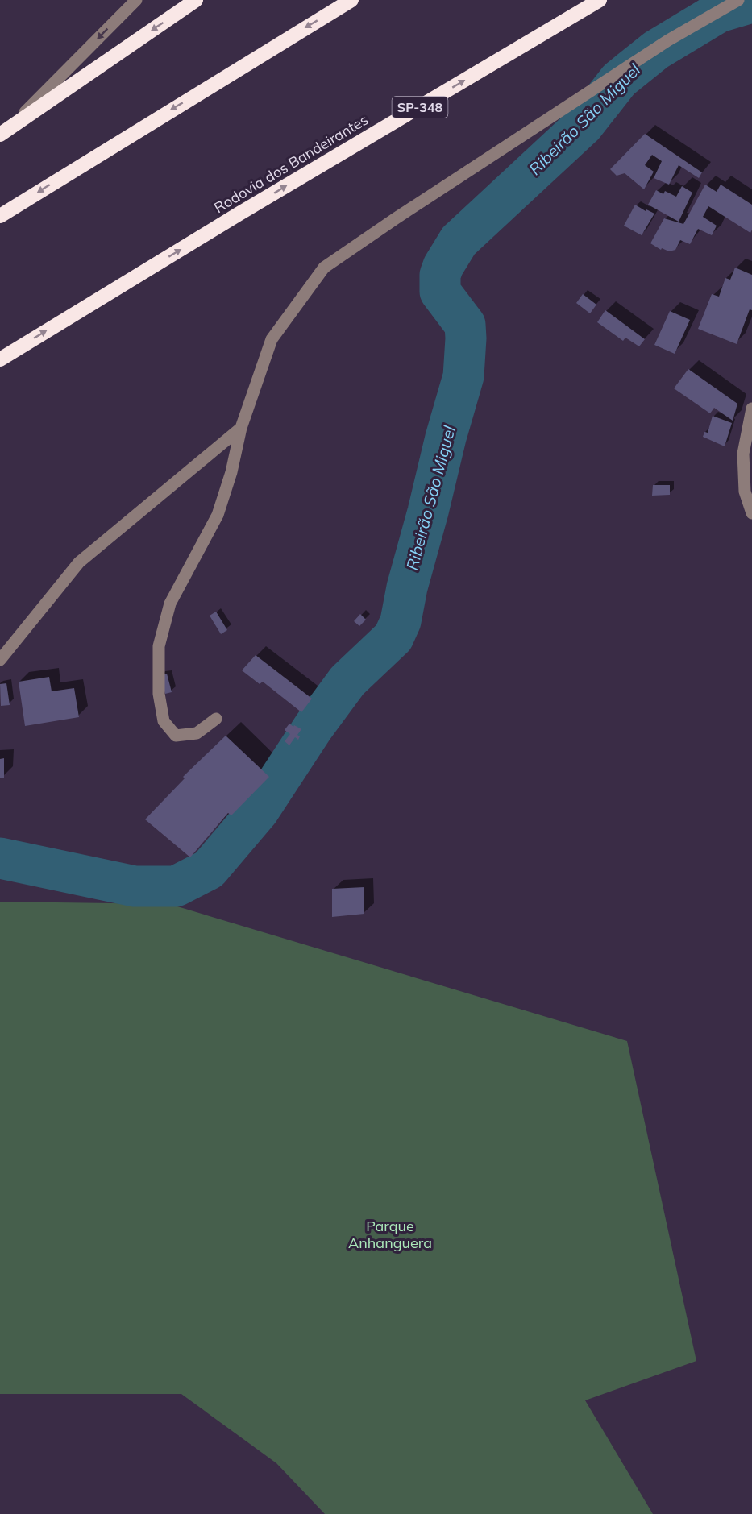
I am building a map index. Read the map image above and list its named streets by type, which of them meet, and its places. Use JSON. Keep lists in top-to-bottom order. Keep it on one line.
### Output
{"streets":{"highway":["SP-348","Rodovia dos Bandeirantes"]},"water":["Ribeirão São Miguel"],"parks":["Parque Anhanguera"]}
